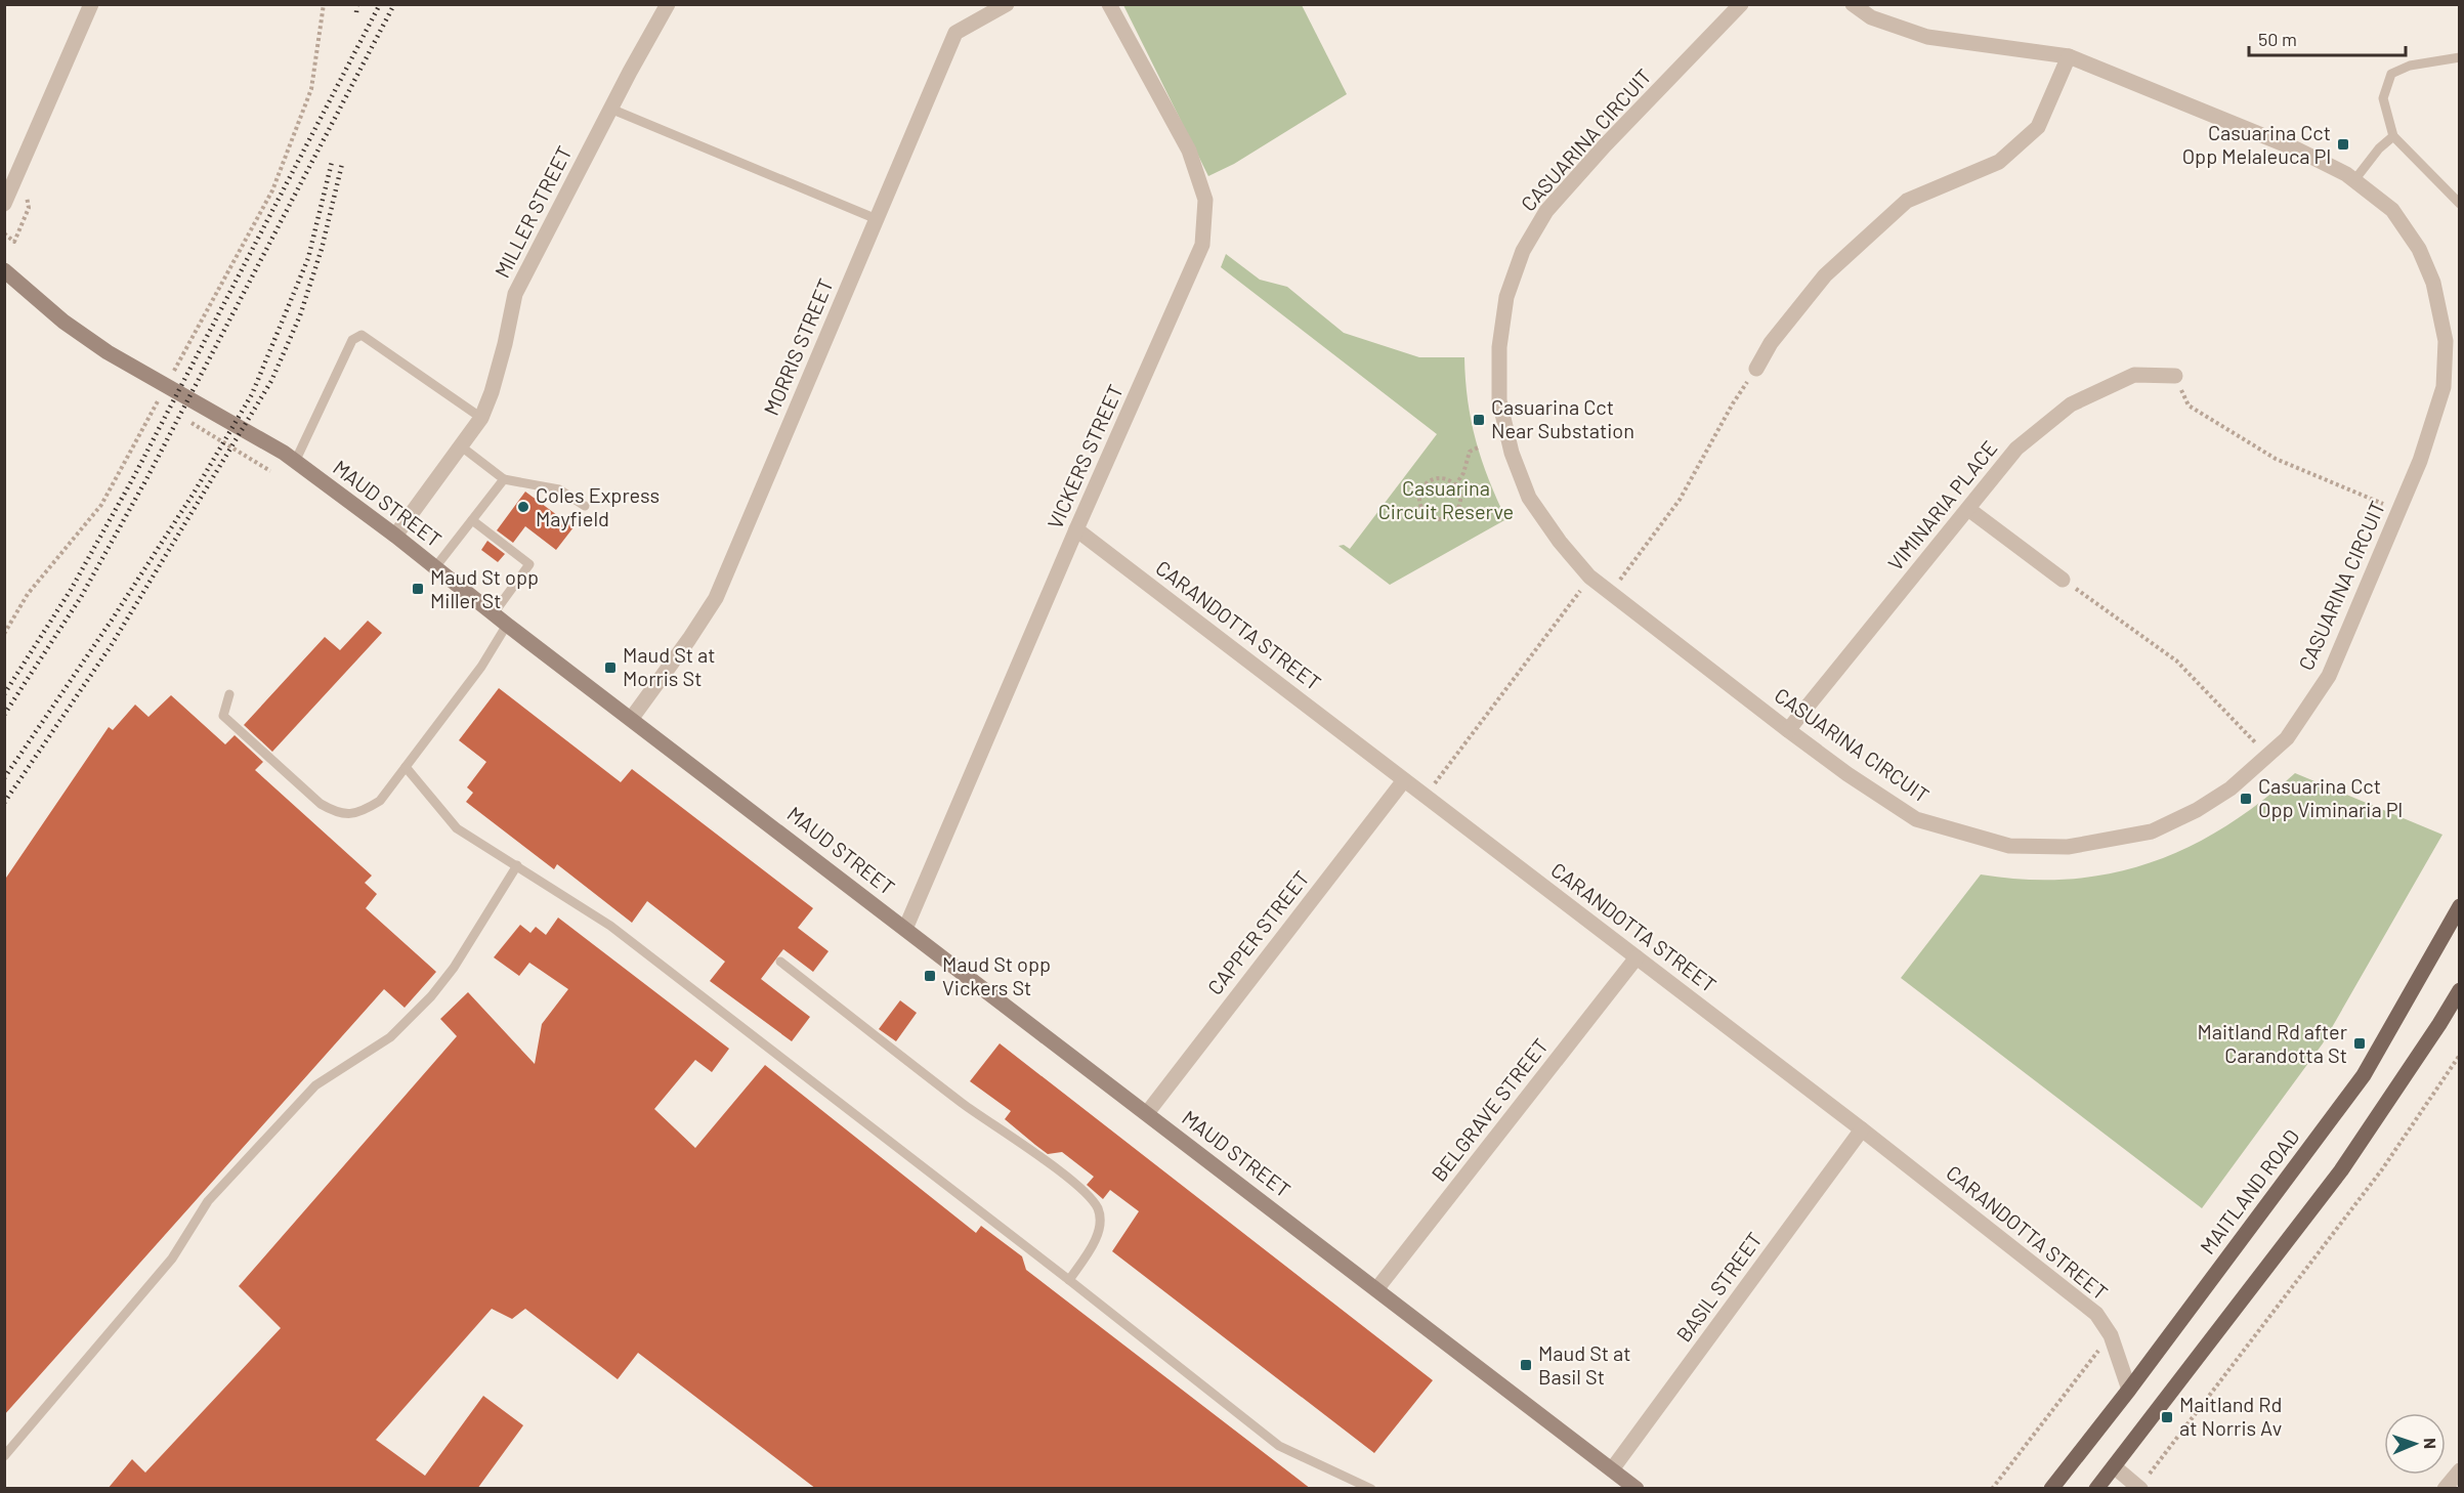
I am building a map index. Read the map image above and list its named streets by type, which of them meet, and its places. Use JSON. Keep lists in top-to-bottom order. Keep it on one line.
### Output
{"streets":{"main road":["MAUD STREET","MAITLAND ROAD"],"street":["CASUARINA CIRCUIT","MILLER STREET","MORRIS STREET","VICKERS STREET","VIMINARIA PLACE","CARANDOTTA STREET","CAPPER STREET","BELGRAVE STREET","BASIL STREET"]},"crossings":[["CASUARINA CIRCUIT","VIMINARIA PLACE"],["MILLER STREET","MAUD STREET"],["MORRIS STREET","MAUD STREET"],["VICKERS STREET","MAUD STREET"],["VICKERS STREET","CARANDOTTA STREET"],["MAUD STREET","CAPPER STREET"],["MAUD STREET","BELGRAVE STREET"],["MAUD STREET","BASIL STREET"],["CARANDOTTA STREET","CAPPER STREET"],["CARANDOTTA STREET","BELGRAVE STREET"],["CARANDOTTA STREET","MAITLAND ROAD"],["CARANDOTTA STREET","BASIL STREET"]],"parks":["Casuarina Circuit Reserve"],"places":{"transit":["Casuarina Cct Opp Melaleuca Pl","Casuarina Cct Near Substation","Maud St opp Miller St","Maud St at Morris St","Casuarina Cct Opp Viminaria Pl","Maud St opp Vickers St","Maitland Rd after Carandotta St","Maud St at Basil St","Maitland Rd at Norris Av"],"other":["Coles Express Mayfield"]},"scale_bar":"50 m","north":"right"}
